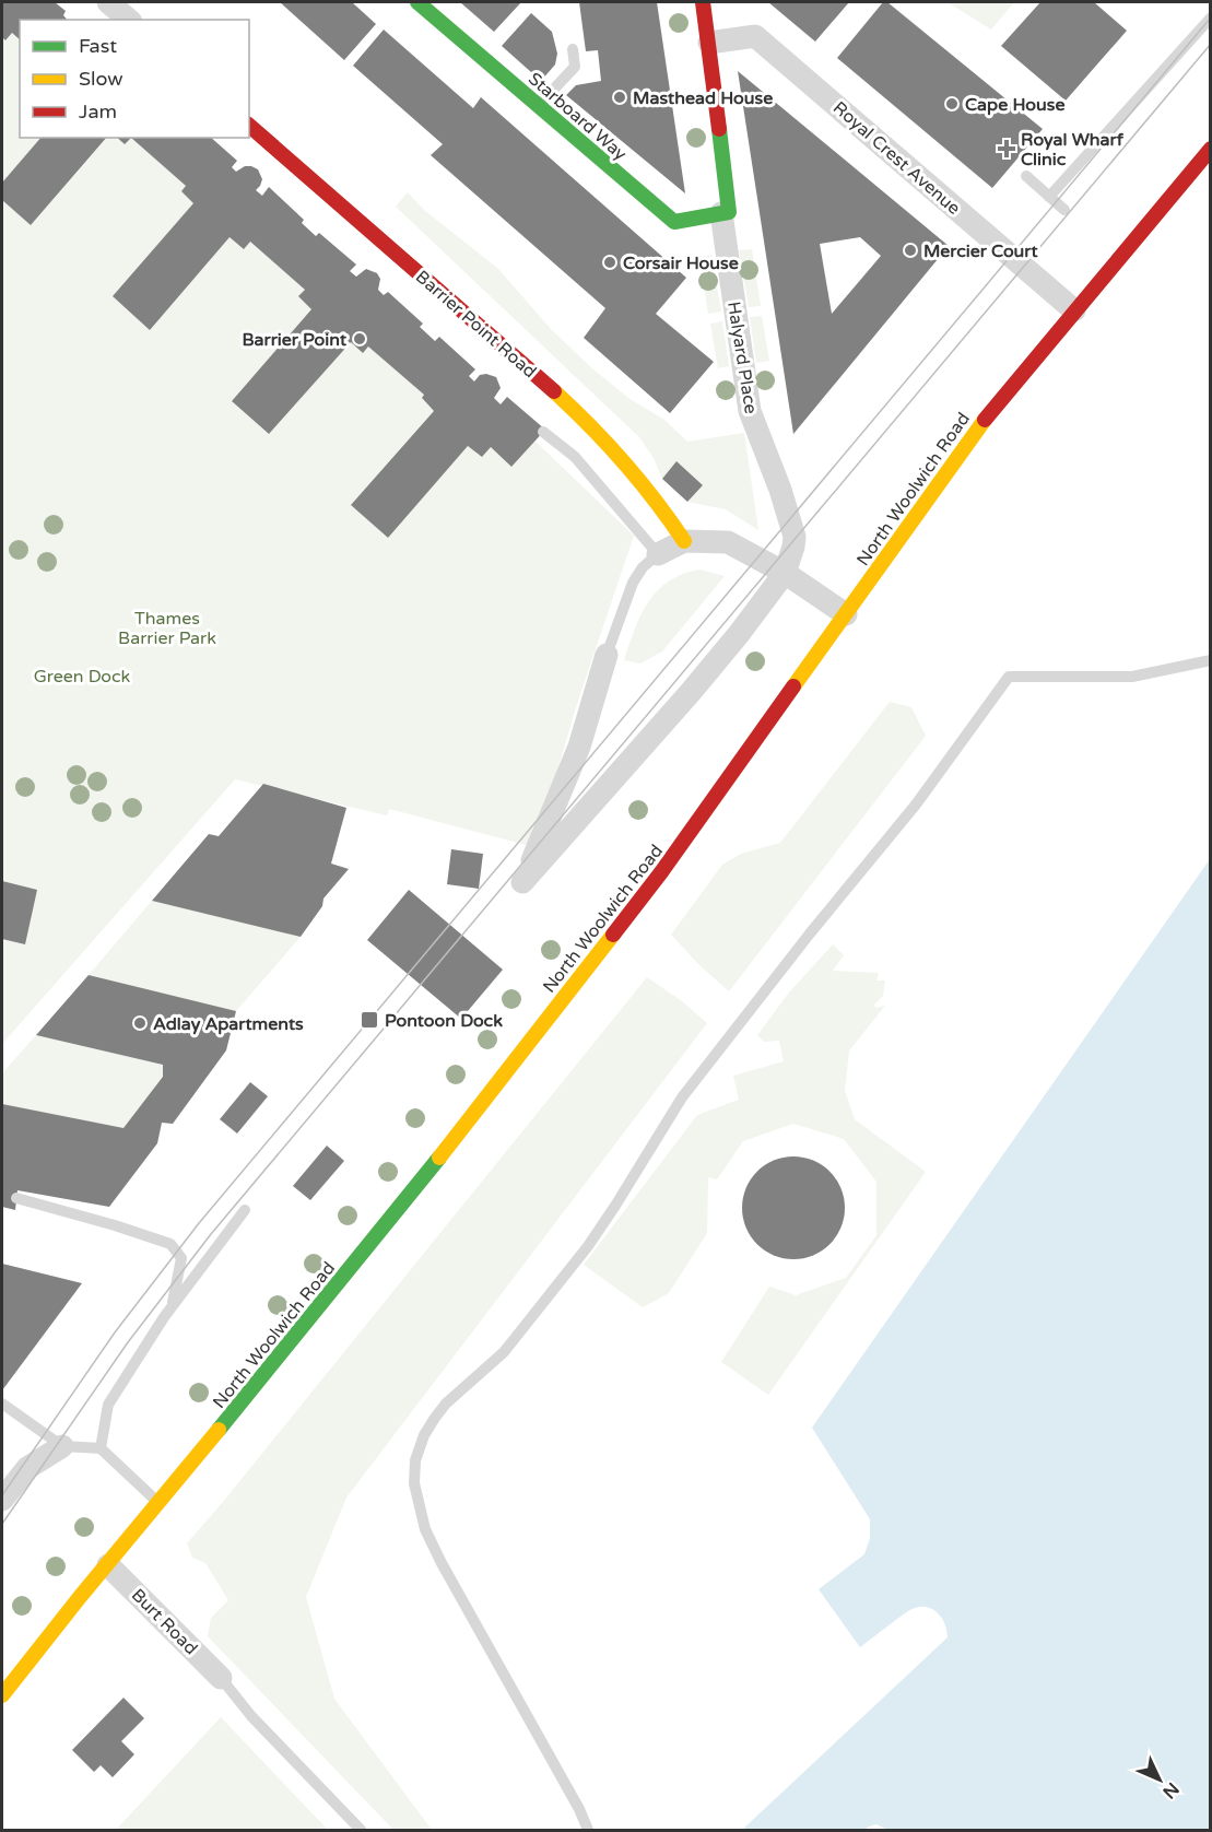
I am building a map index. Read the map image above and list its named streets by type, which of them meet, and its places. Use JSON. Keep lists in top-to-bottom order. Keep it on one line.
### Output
{"streets":{"main road":["Starboard Way","Barrier Point Road","North Woolwich Road"],"street":["Royal Crest Avenue","Halyard Place","Burt Road"]},"crossings":[["Starboard Way","Halyard Place"],["Royal Crest Avenue","North Woolwich Road"],["North Woolwich Road","Burt Road"]],"parks":["Thames Barrier Park","Green Dock"],"places":{"other":["Masthead House","Cape House","Mercier Court","Corsair House","Barrier Point","Adlay Apartments"],"health":["Royal Wharf Clinic"],"transit":["Pontoon Dock"]},"legend":["Fast","Slow","Jam"],"north":"bottom right"}
